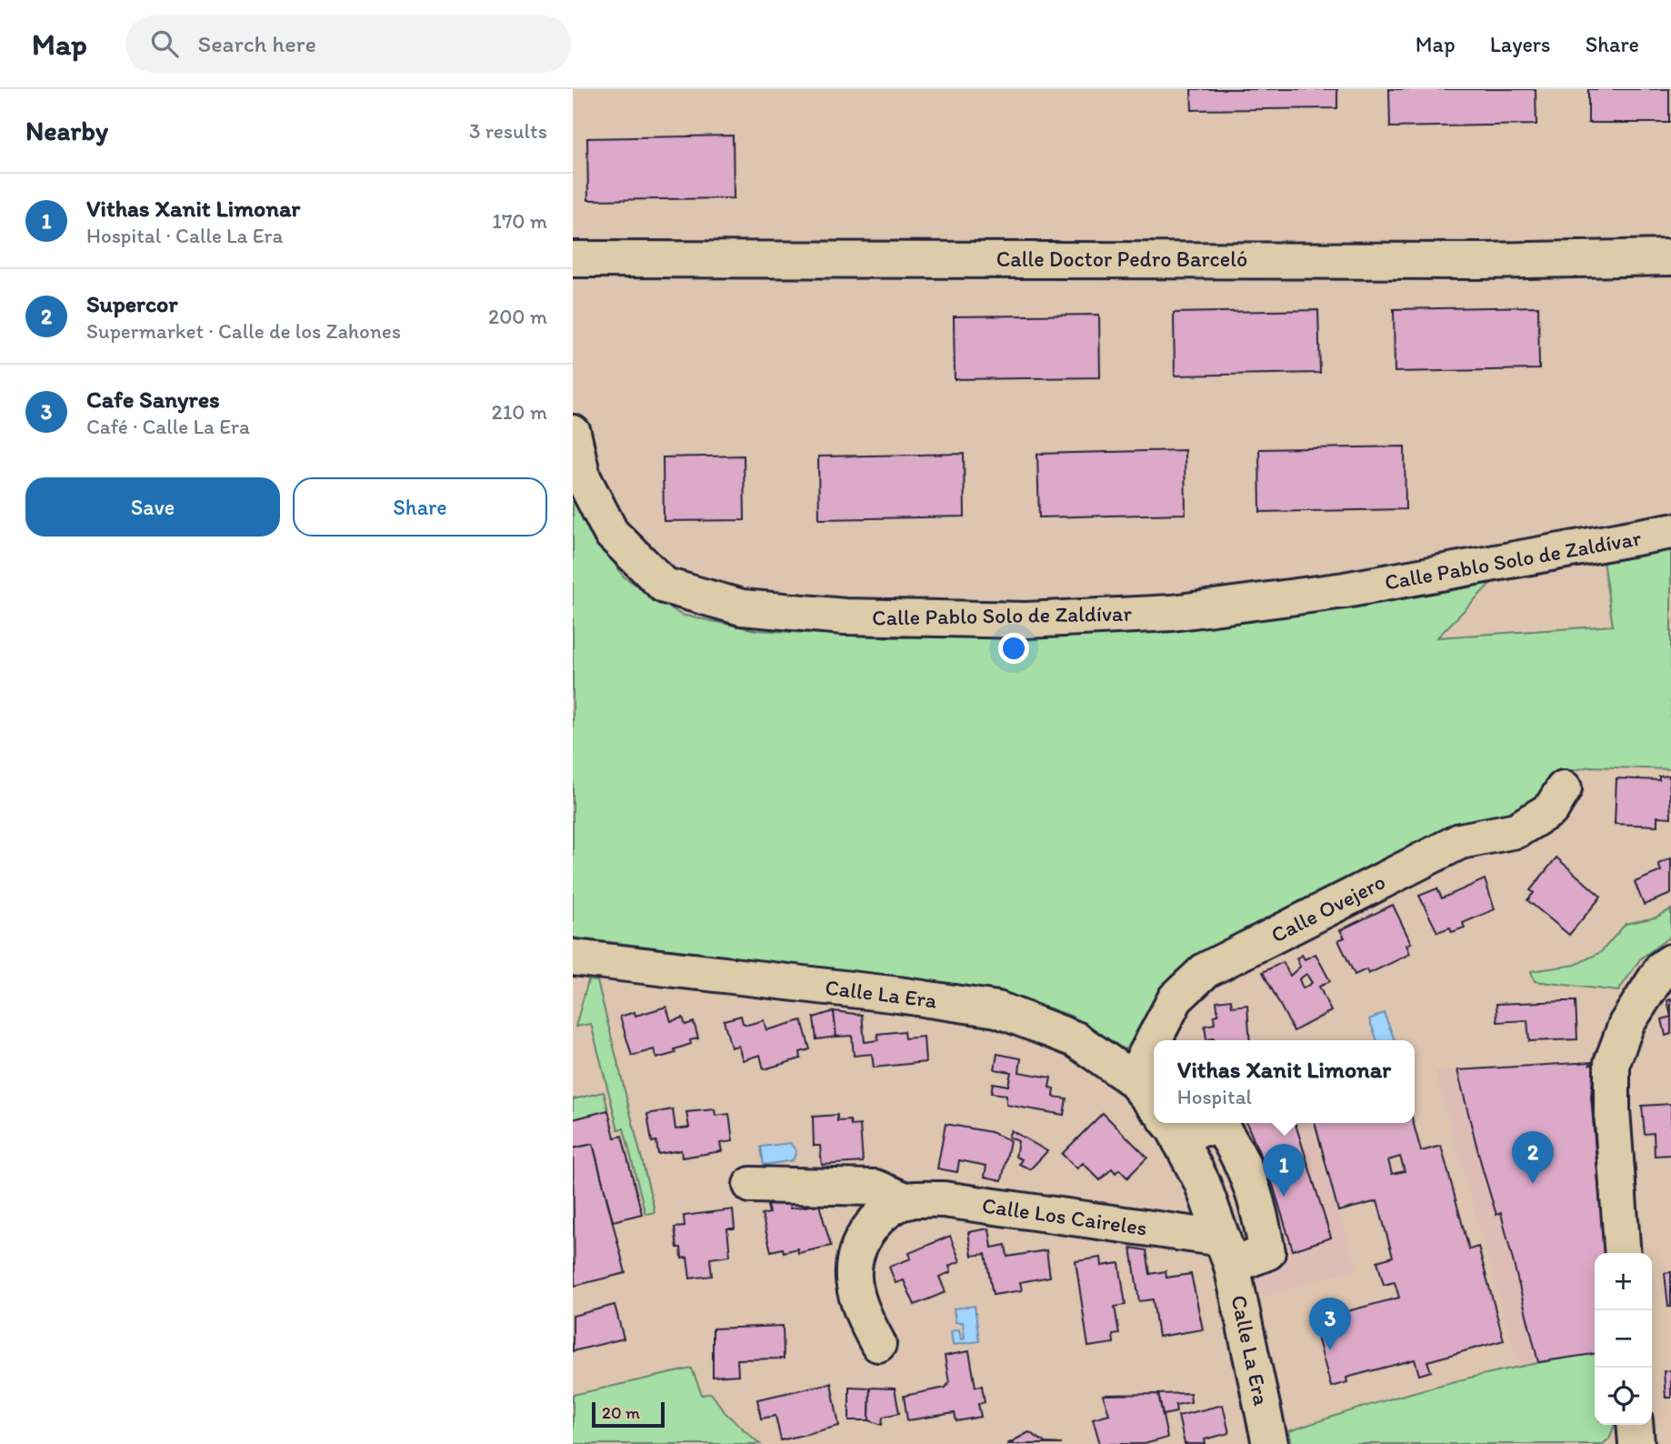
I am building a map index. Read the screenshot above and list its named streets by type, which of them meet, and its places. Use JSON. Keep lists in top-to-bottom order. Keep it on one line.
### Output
{"streets":{"street":["Calle Doctor Pedro Barceló","Calle Pablo Solo de Zaldívar","Calle Ovejero","Calle La Era","Calle Los Caireles"]},"crossings":[["Calle Ovejero","Calle La Era"],["Calle La Era","Calle Los Caireles"]],"scale_bar":"20 m","page":{"header":"Map","search":"Search here","nav":["Map","Layers","Share"],"heading":["Nearby","3 results"],"list":[{"mark":"1","name":"Vithas Xanit Limonar","note":"Hospital · Calle La Era","value":"170 m"},{"mark":"2","name":"Supercor","note":"Supermarket · Calle de los Zahones","value":"200 m"},{"mark":"3","name":"Cafe Sanyres","note":"Café · Calle La Era","value":"210 m"}],"buttons":["Save","Share"],"popup":["Vithas Xanit Limonar","Hospital"],"pins":["2","1","3"],"map_buttons":["+","−"],"scale":"20 m"}}
